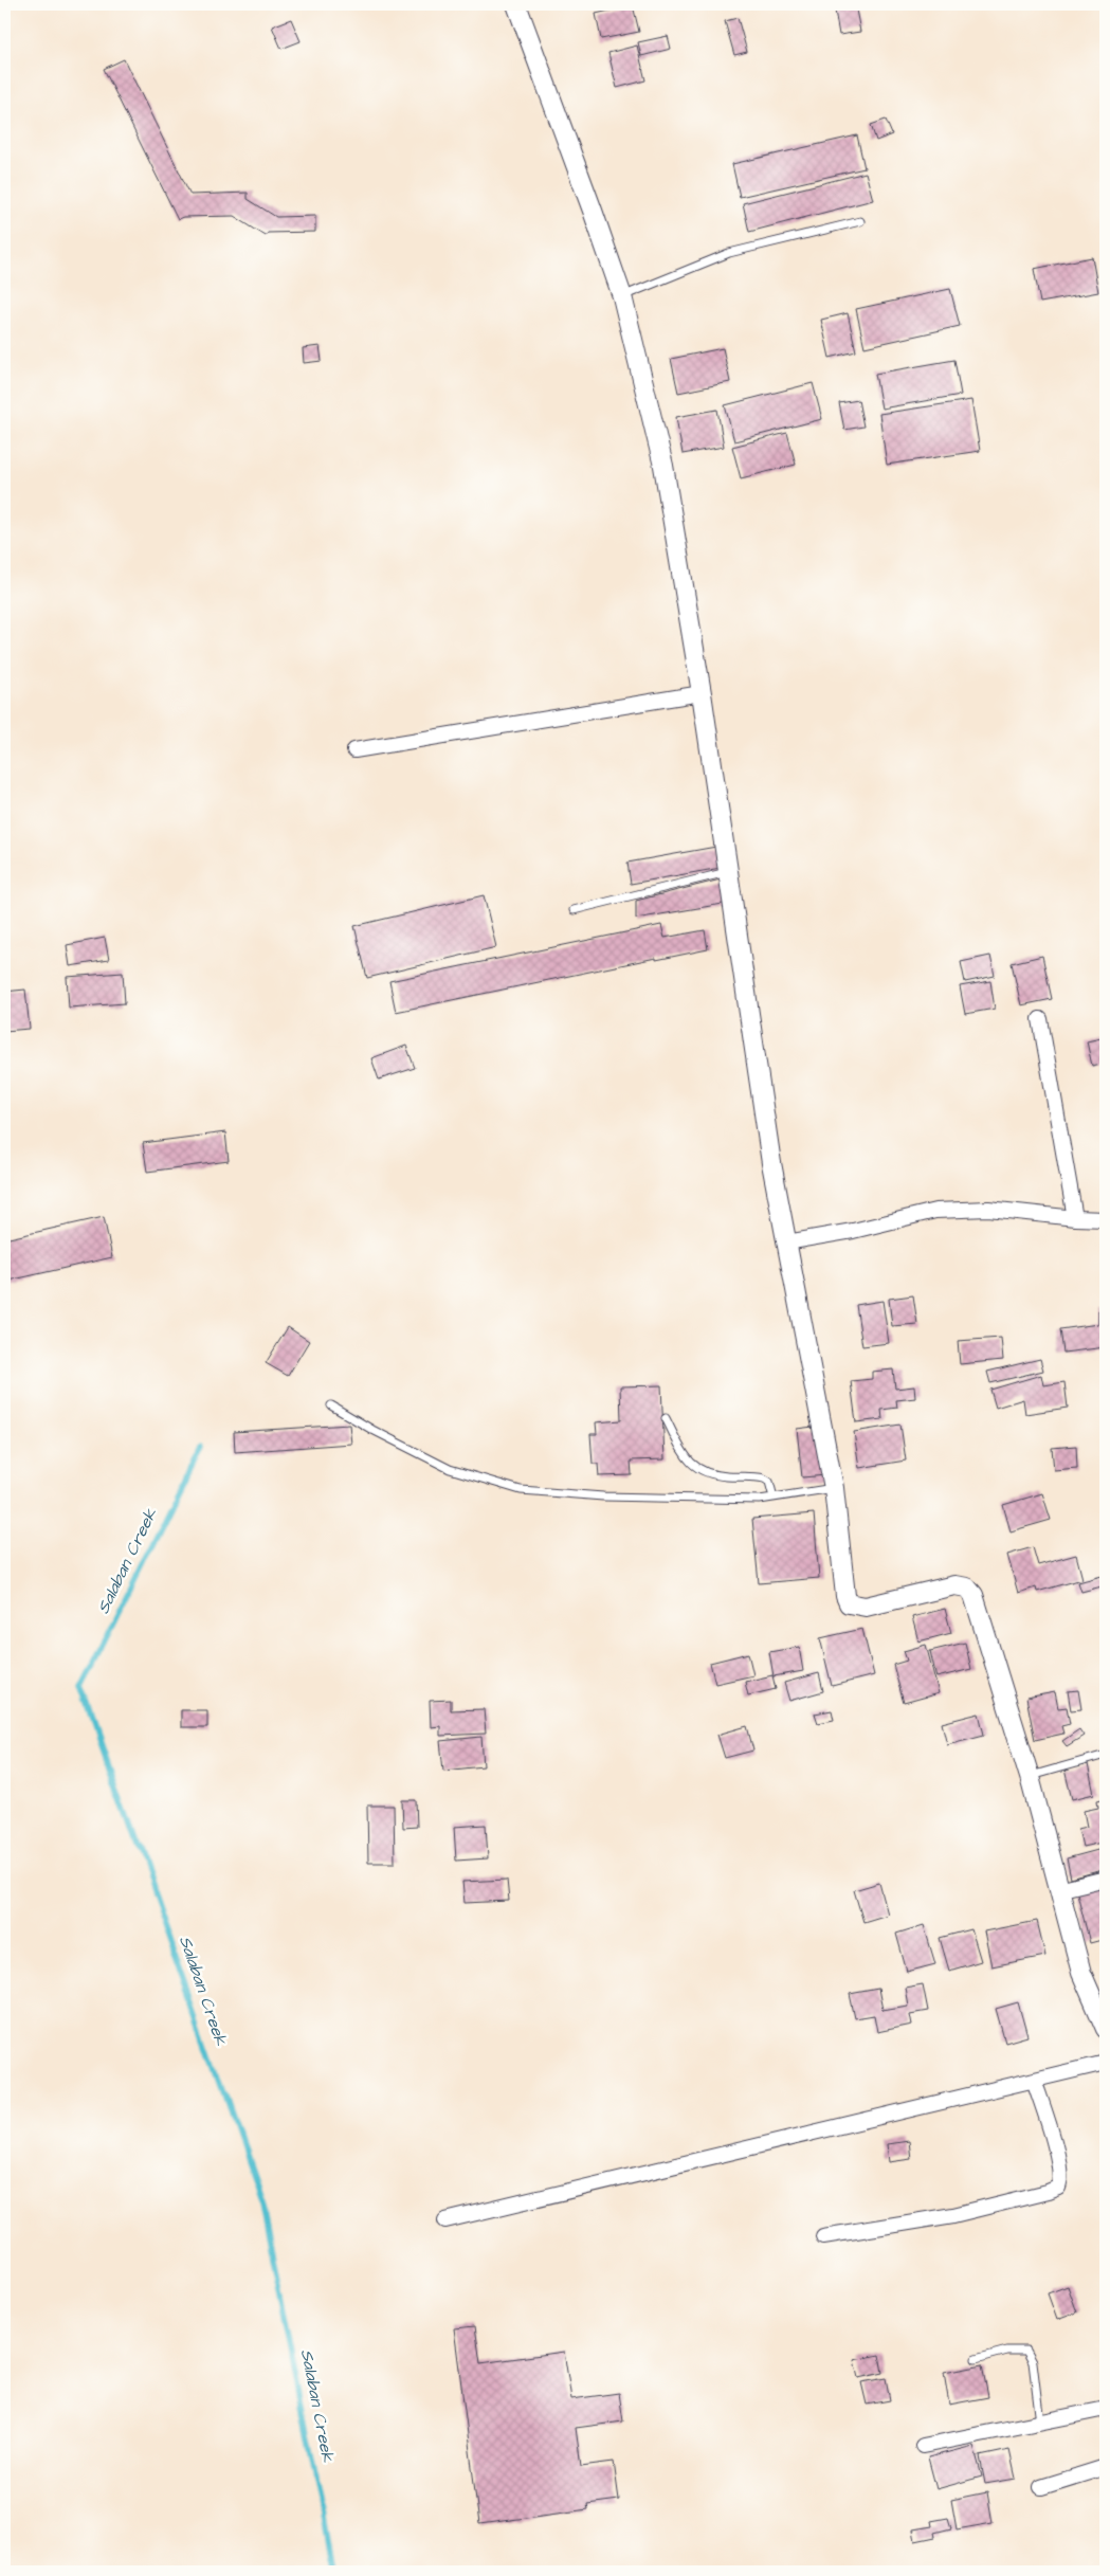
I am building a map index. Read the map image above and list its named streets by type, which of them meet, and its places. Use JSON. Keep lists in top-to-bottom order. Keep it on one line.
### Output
{"water":["Salaban Creek"]}
